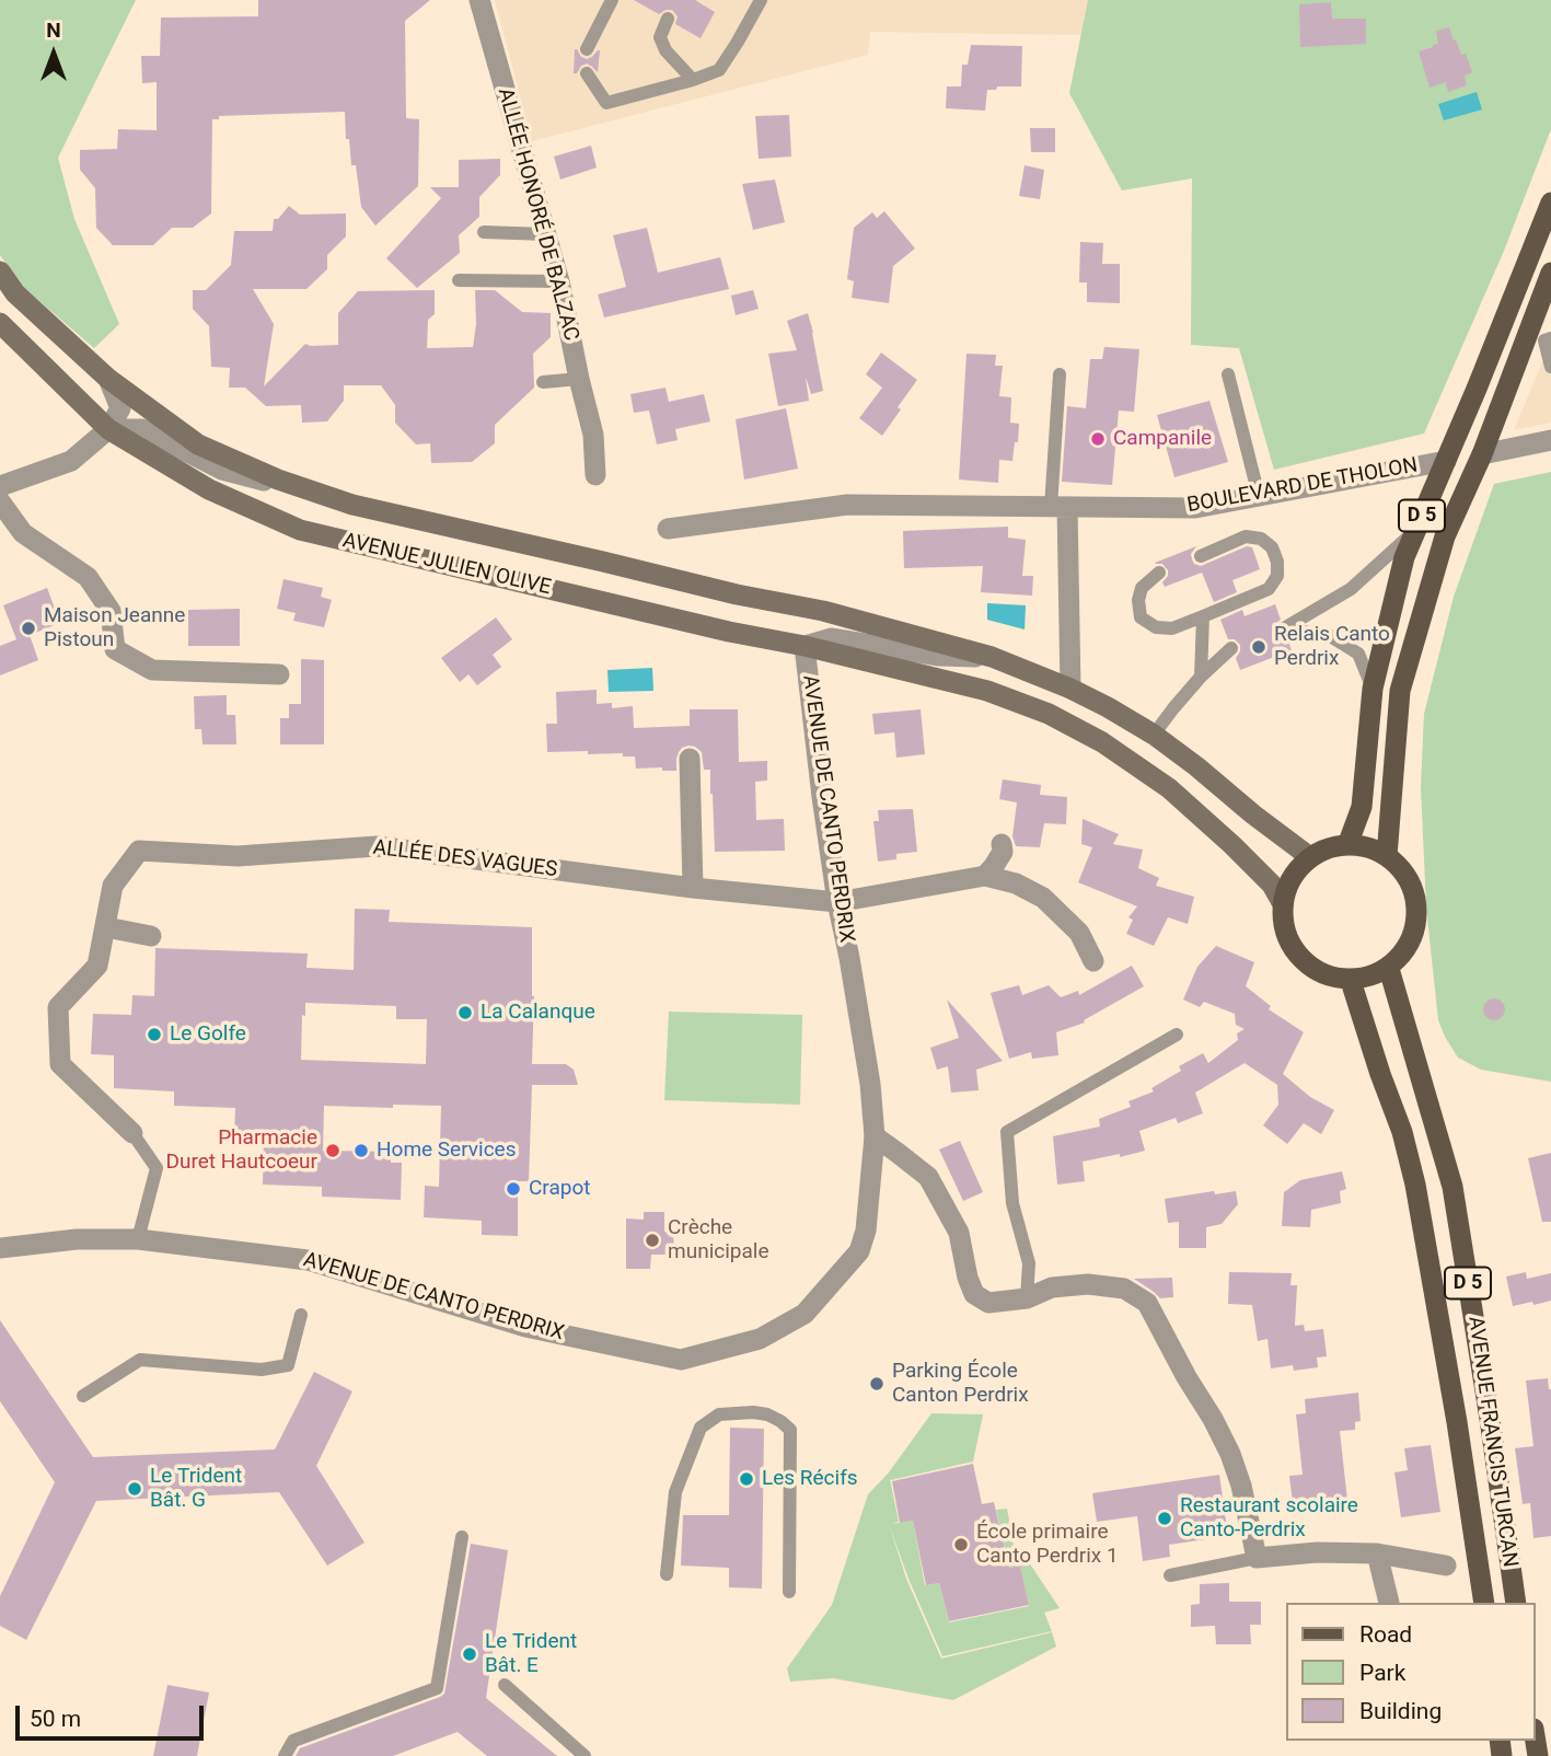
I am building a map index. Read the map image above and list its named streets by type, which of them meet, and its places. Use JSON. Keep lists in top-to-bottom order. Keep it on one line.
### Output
{"streets":{"main road":["D 5","AVENUE JULIEN OLIVE","AVENUE FRANCIS TURCAN"],"street":["ALLÉE HONORÉ DE BALZAC","BOULEVARD DE THOLON","AVENUE DE CANTO PERDRIX","ALLÉE DES VAGUES"]},"crossings":[["BOULEVARD DE THOLON","D 5"],["D 5","AVENUE JULIEN OLIVE"],["D 5","AVENUE FRANCIS TURCAN"],["AVENUE JULIEN OLIVE","AVENUE DE CANTO PERDRIX"],["AVENUE JULIEN OLIVE","AVENUE FRANCIS TURCAN"],["AVENUE DE CANTO PERDRIX","ALLÉE DES VAGUES"]],"places":["Campanile","Maison Jeanne Pistoun","Relais Canto Perdrix","La Calanque","Le Golfe","Pharmacie Duret Hautcoeur","Home Services","Crapot","Crèche municipale","Parking École Canton Perdrix","Les Récifs","Le Trident Bât. G","Restaurant scolaire Canto-Perdrix","École primaire Canto Perdrix 1","Le Trident Bât. E"],"legend":["Road","Park","Building"],"scale_bar":"50 m","north":"top"}
